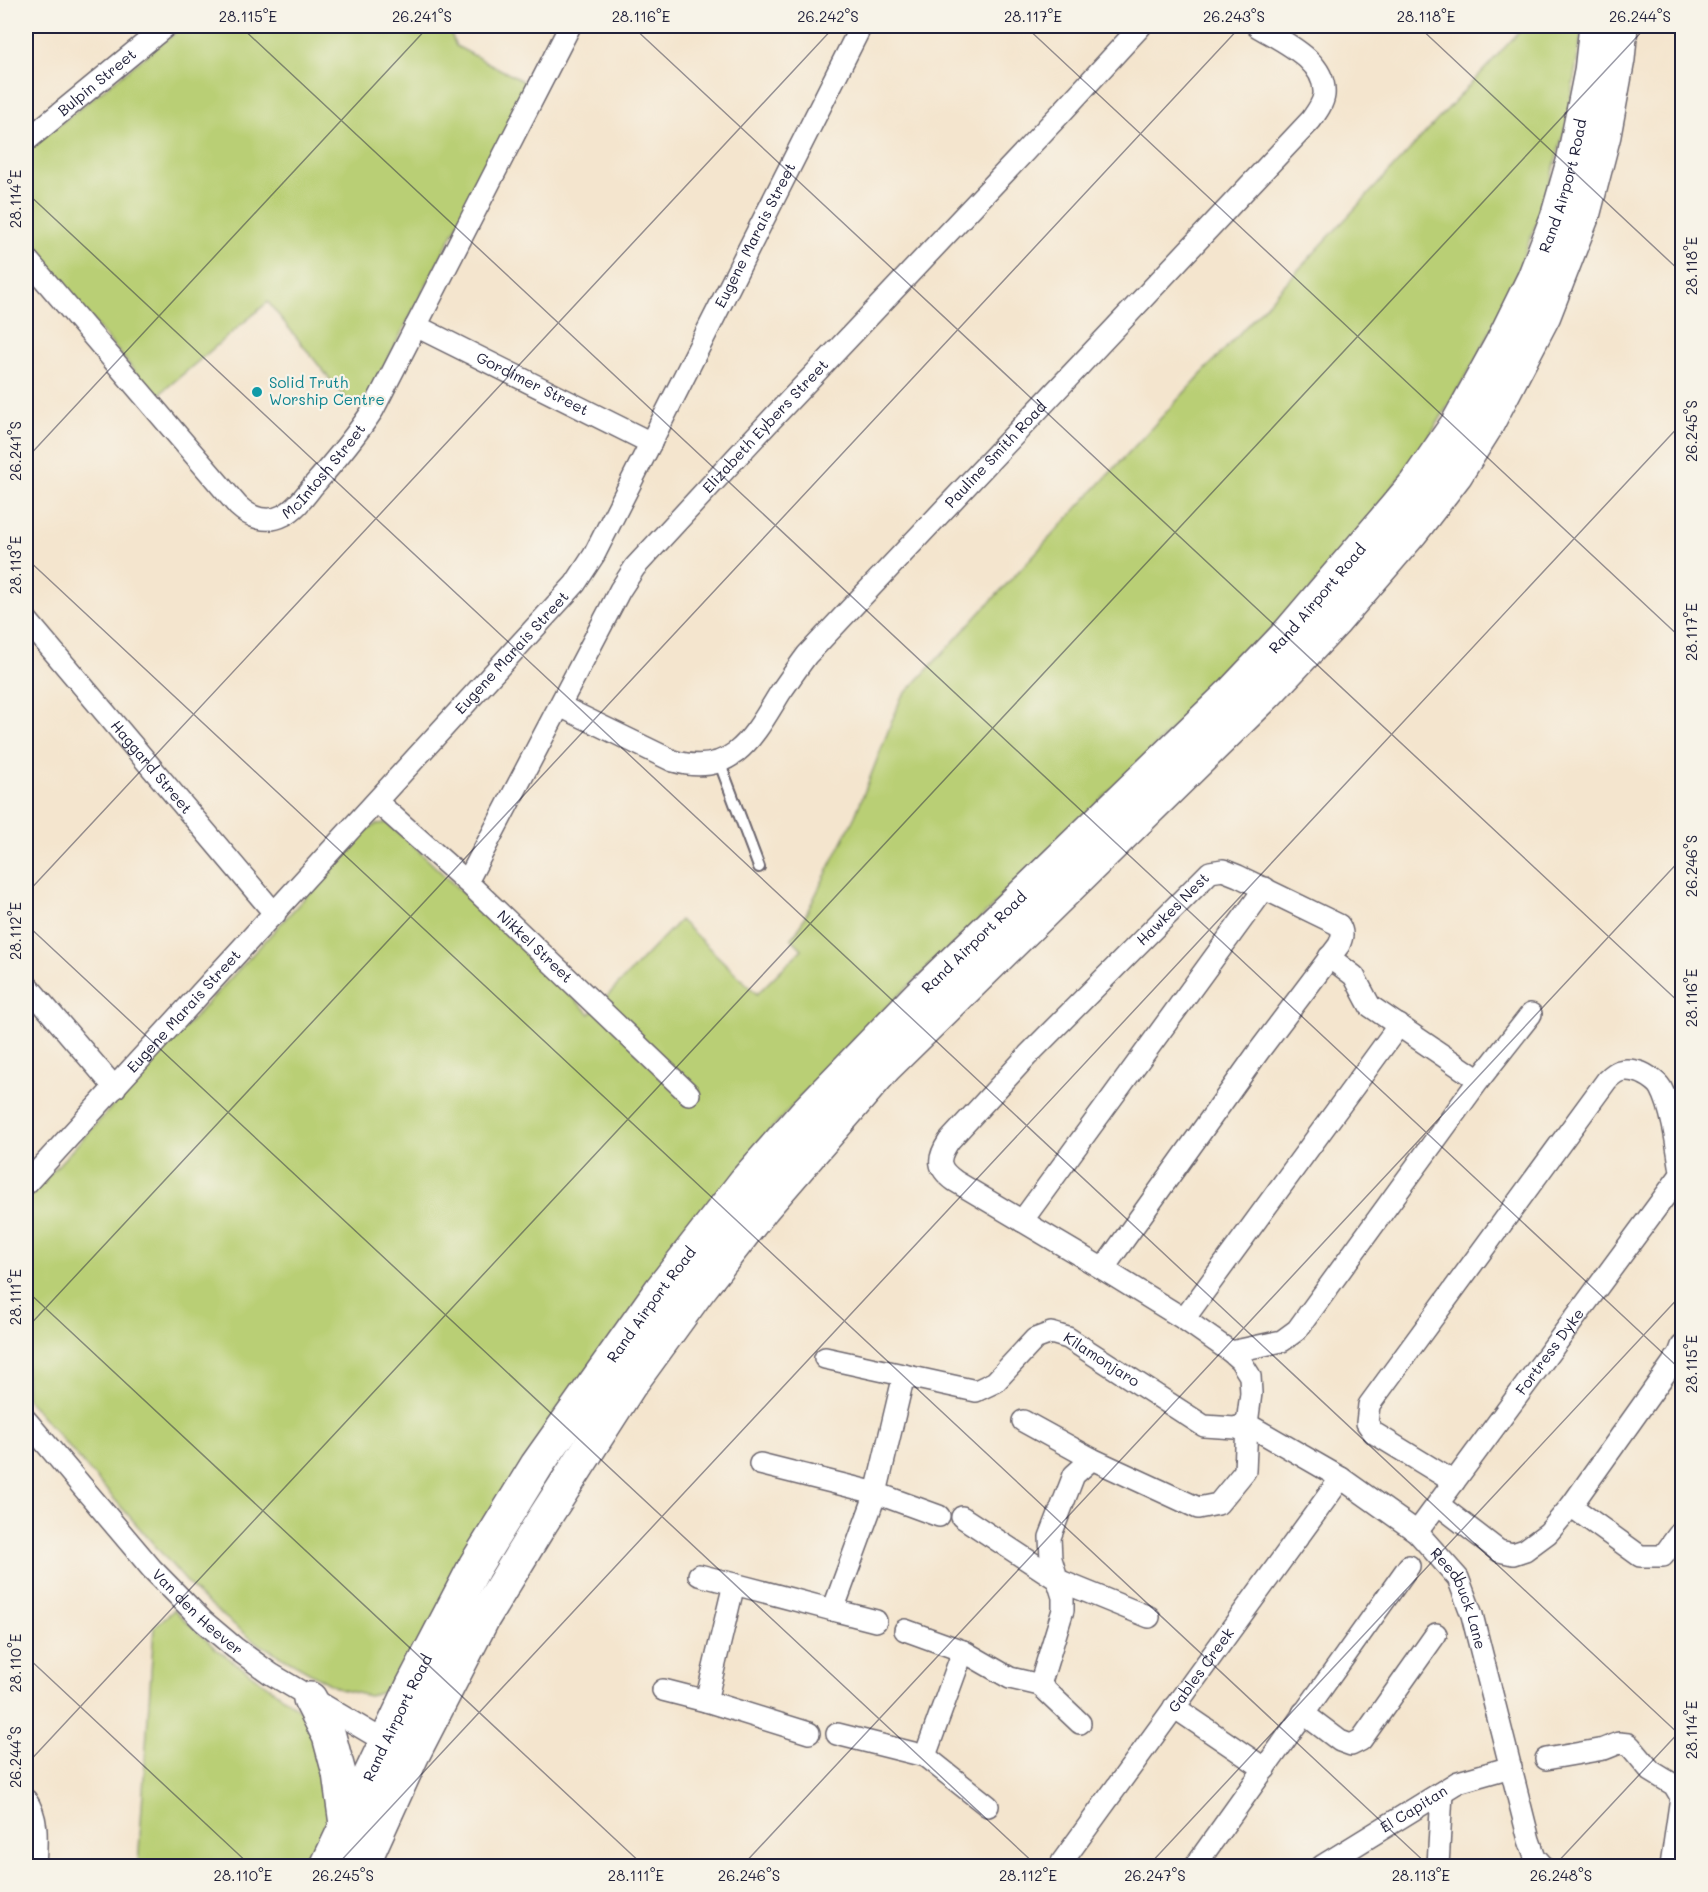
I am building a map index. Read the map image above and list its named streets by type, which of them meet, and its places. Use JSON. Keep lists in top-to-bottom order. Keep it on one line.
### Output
{"streets":{"main road":["Rand Airport Road"],"street":["Bulpin Street","Eugene Marais Street","Gordimer Street","Elizabeth Eybers Street","Pauline Smith Road","McIntosh Street","Haggard Street","Hawkes Nest","Nikkel Street","Fortress Dyke","Kilamonjaro","Reedbuck Lane","Van den Heever","Gables Creek","El Capitan"]},"crossings":[["Rand Airport Road","Van den Heever"],["Eugene Marais Street","Gordimer Street"],["Eugene Marais Street","Haggard Street"],["Eugene Marais Street","Nikkel Street"],["Gordimer Street","McIntosh Street"],["Elizabeth Eybers Street","Pauline Smith Road"],["Elizabeth Eybers Street","Nikkel Street"],["Hawkes Nest","Kilamonjaro"],["Hawkes Nest","Reedbuck Lane"],["Fortress Dyke","Reedbuck Lane"],["Kilamonjaro","Reedbuck Lane"],["Reedbuck Lane","Gables Creek"],["Reedbuck Lane","El Capitan"]],"places":["Solid Truth Worship Centre"],"coordinates":["28.115°E","26.241°S","28.116°E","26.242°S","28.117°E","26.243°S","28.118°E","26.244°S","28.114°E","26.245°S","28.113°E","26.246°S","28.112°E","28.111°E","28.110°E","26.247°S","26.248°S"]}
